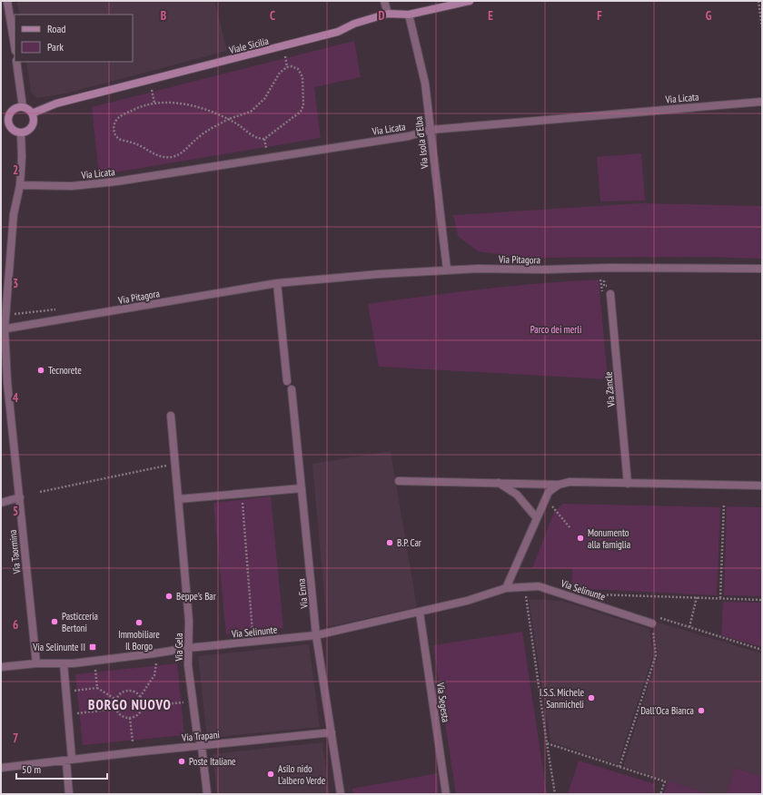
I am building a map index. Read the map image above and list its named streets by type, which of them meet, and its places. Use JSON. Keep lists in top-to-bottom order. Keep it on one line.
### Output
{"streets":{"street":["Viale Sicilia","Via Licata","Via Isola d'Elba","Via Pitagora","Via Zancle","Via Taormina","Via Selinunte","Via Enna","Via Gela","Via Segesta","Via Trapani"]},"crossings":[["Viale Sicilia","Via Isola d'Elba"],["Viale Sicilia","Via Taormina"],["Via Licata","Via Isola d'Elba"],["Via Licata","Via Taormina"],["Via Isola d'Elba","Via Pitagora"],["Via Pitagora","Via Taormina"],["Via Taormina","Via Selinunte"],["Via Selinunte","Via Enna"],["Via Selinunte","Via Gela"],["Via Selinunte","Via Segesta"],["Via Enna","Via Trapani"],["Via Gela","Via Trapani"]],"districts":["BORGO NUOVO"],"parks":["Parco dei merli"],"places":{"other":["Tecnorete","Monumento alla famiglia","B.P. Car","Beppe's Bar","Pasticceria Bertoni","Immobiliare Il Borgo","I.S.S. Michele Sanmicheli","Dall'Oca Bianca","Poste Italiane","Asilo nido L'albero Verde"],"transit":["Via Selinunte II"]},"legend":["Road","Park"],"scale_bar":"50 m","grid":{"columns":["B","C","D","E","F","G"],"rows":["2","3","4","5","6","7"]}}
